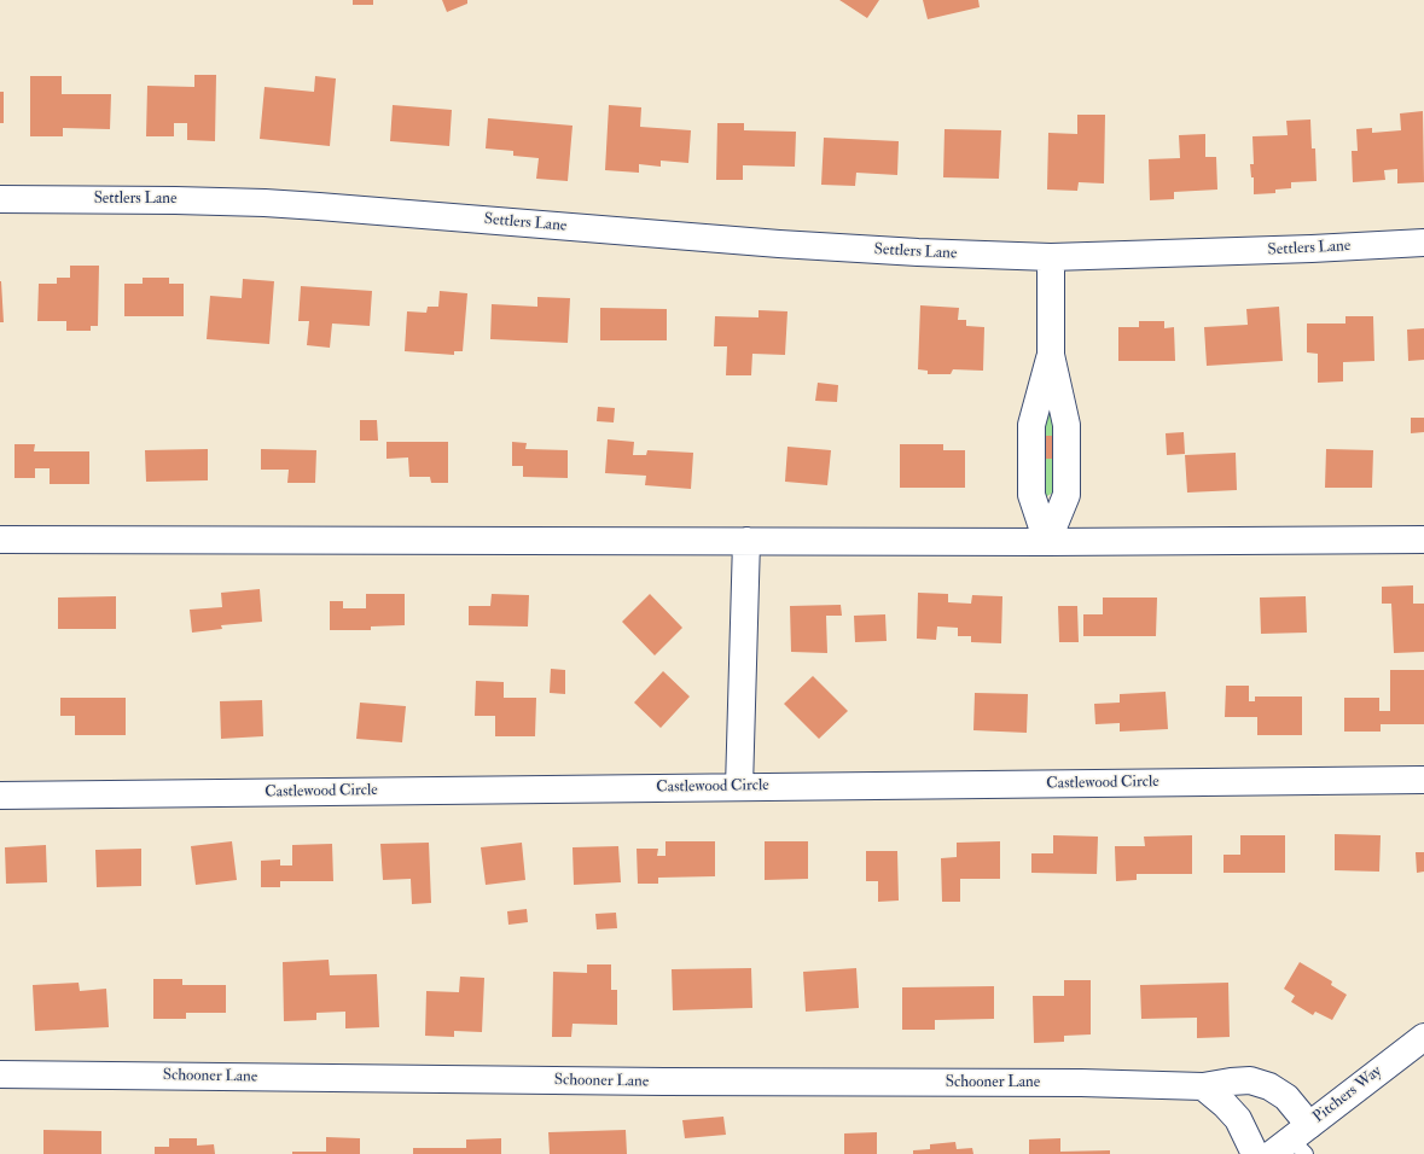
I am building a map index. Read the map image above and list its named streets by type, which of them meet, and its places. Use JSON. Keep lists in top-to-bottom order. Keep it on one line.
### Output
{"streets":{"street":["Settlers Lane","Castlewood Circle","Schooner Lane","Pitchers Way"]},"crossings":[["Schooner Lane","Pitchers Way"]]}
